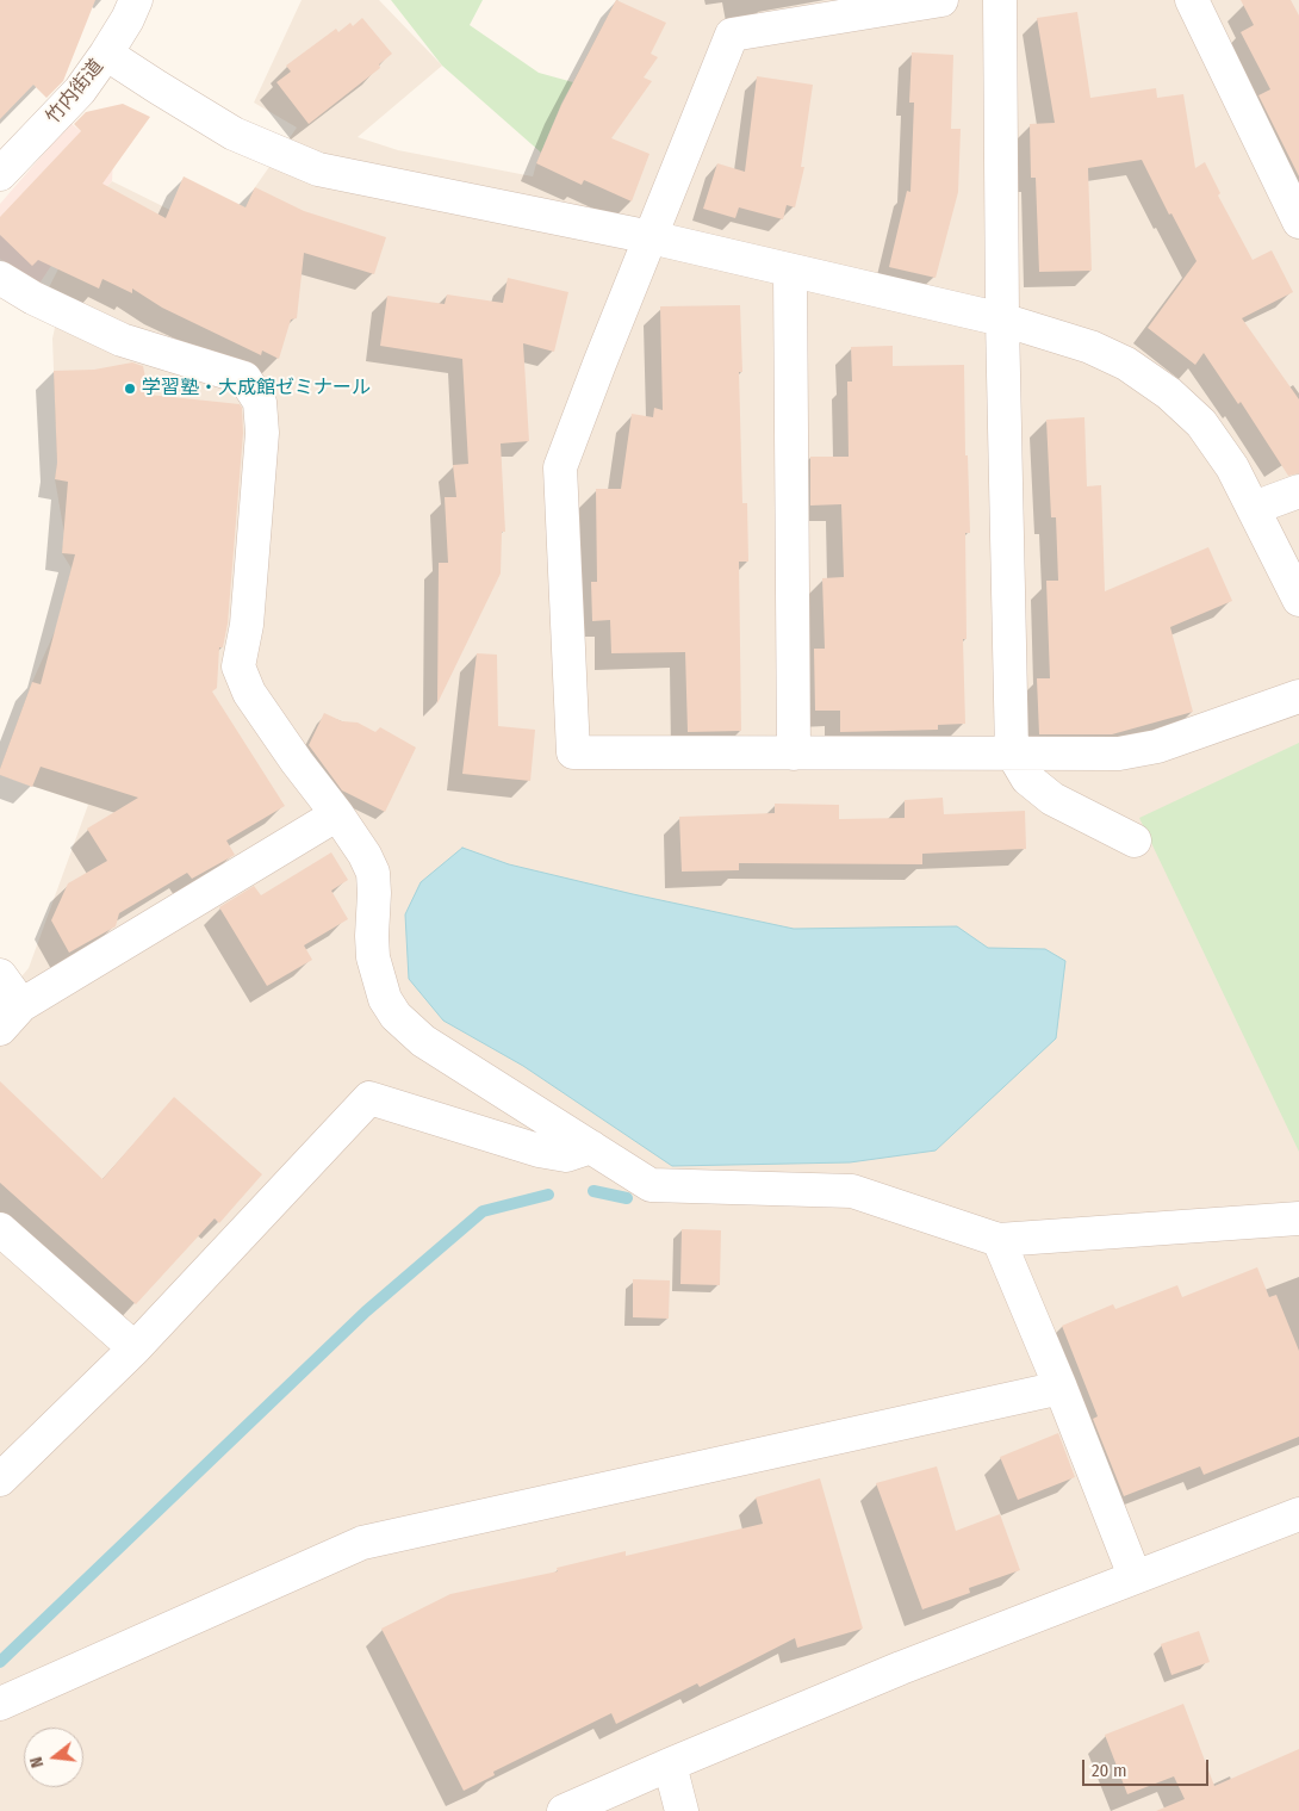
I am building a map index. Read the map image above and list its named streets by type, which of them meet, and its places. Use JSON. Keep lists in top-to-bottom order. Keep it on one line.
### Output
{"streets":{"street":["竹内街道"]},"places":["学習塾・大成館ゼミナール"],"scale_bar":"20 m","north":"left"}
